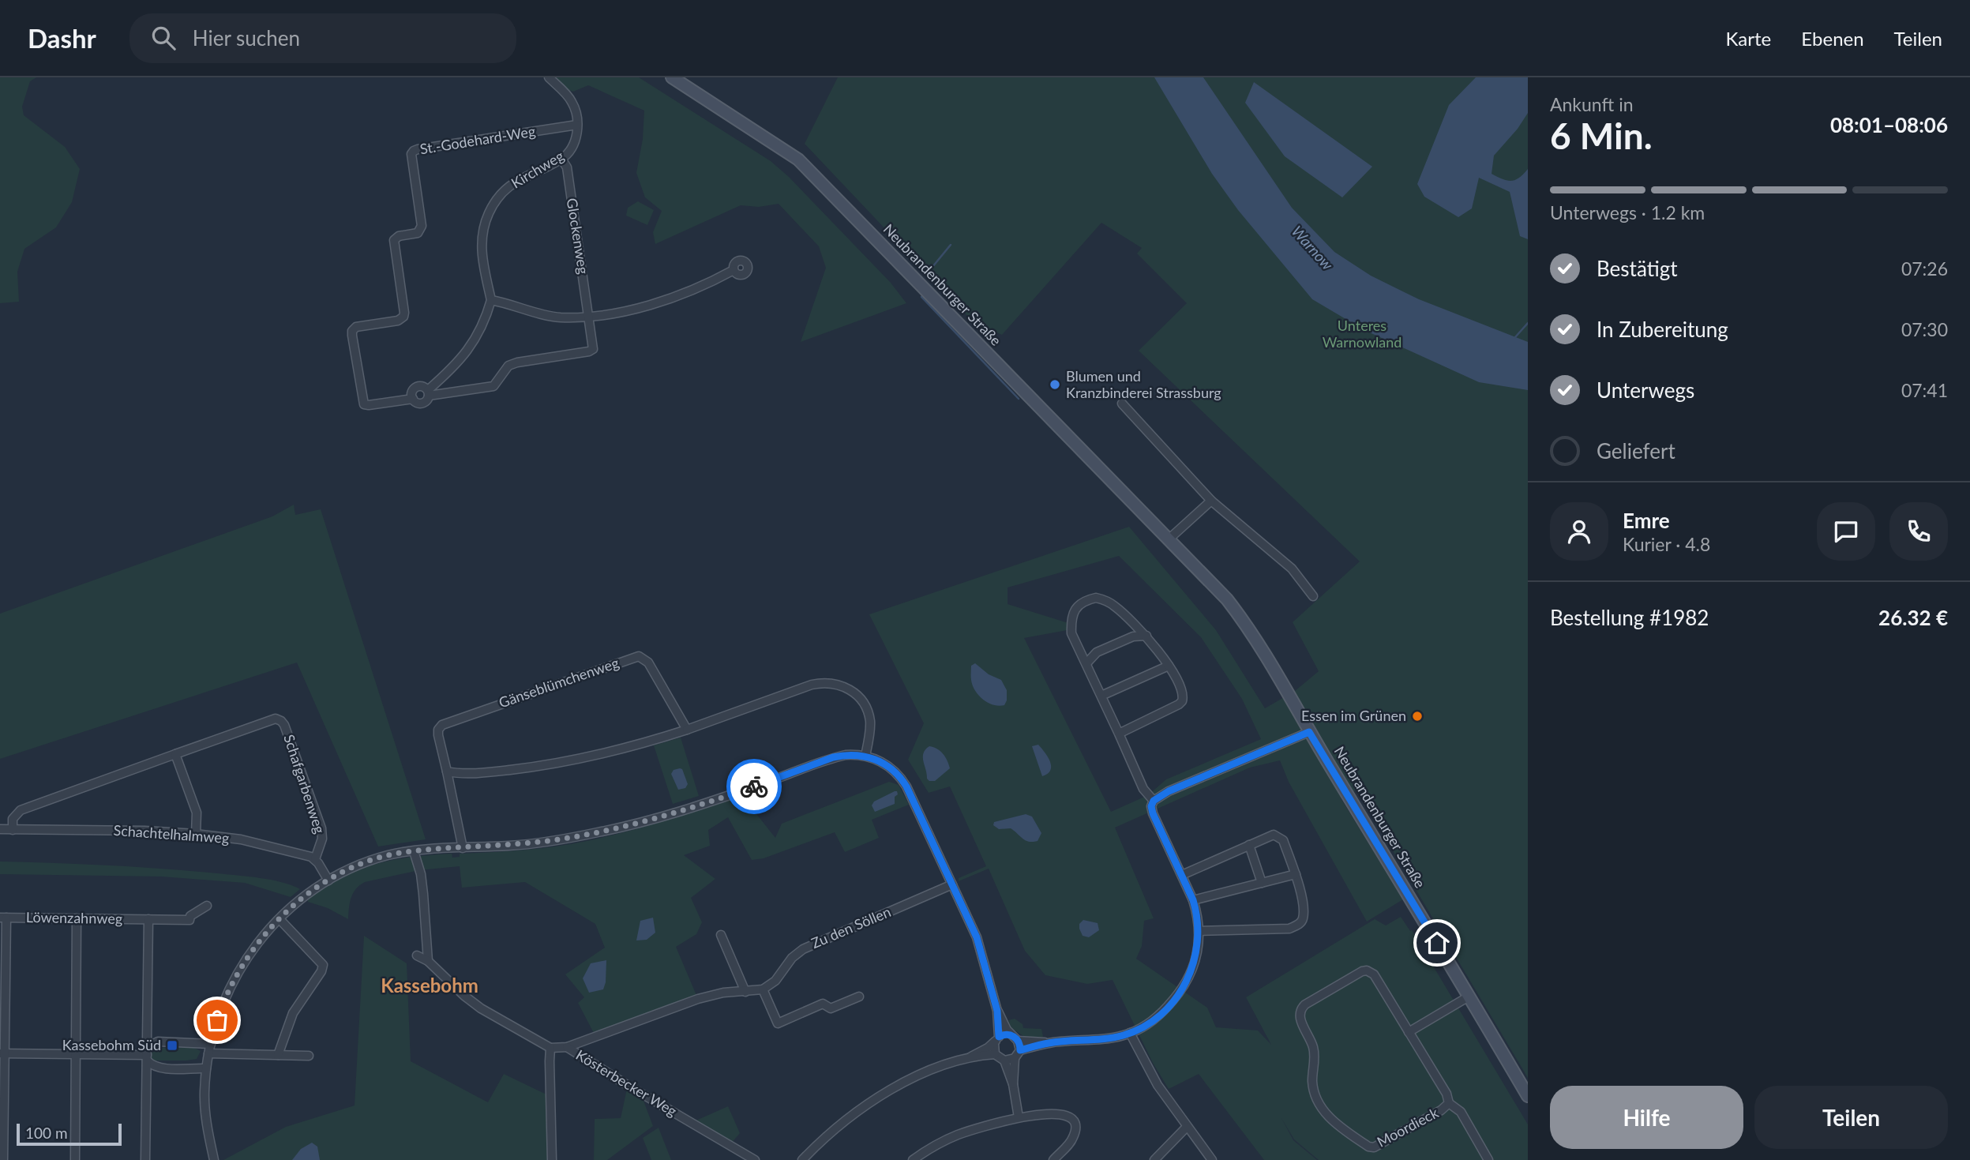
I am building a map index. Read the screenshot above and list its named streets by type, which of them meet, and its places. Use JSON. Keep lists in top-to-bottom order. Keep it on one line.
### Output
{"streets":{"main road":["Neubrandenburger Straße"],"street":["St.-Godehard-Weg","Kirchweg","Glockenweg","Gänseblümchenweg","Schafgarbenweg","Schachtelhalmweg","Löwenzahnweg","Zu den Söllen","Kösterbecker Weg","Moordieck"]},"crossings":[["St.-Godehard-Weg","Kirchweg"],["Kirchweg","Glockenweg"],["Schafgarbenweg","Schachtelhalmweg"]],"districts":["Kassebohm"],"water":["Warnow"],"parks":["Unteres Warnowland"],"places":{"other":["Blumen und Kranzbinderei Strassburg","Essen im Grünen"],"transit":["Kassebohm Süd"]},"scale_bar":"100 m","page":{"header":"Dashr","search":"Hier suchen","nav":["Karte","Ebenen","Teilen"],"heading":["6 Min.","Ankunft in","08:01–08:06"],"panel":["Emre","Kurier · 4.8","Bestellung #1982","26.32 €"],"bar":"Unterwegs · 1.2 km","list":[["Bestätigt","07:26"],["In Zubereitung","07:30"],["Unterwegs","07:41"],"Geliefert"],"buttons":["Hilfe","Teilen"],"scale":"100 m"}}
